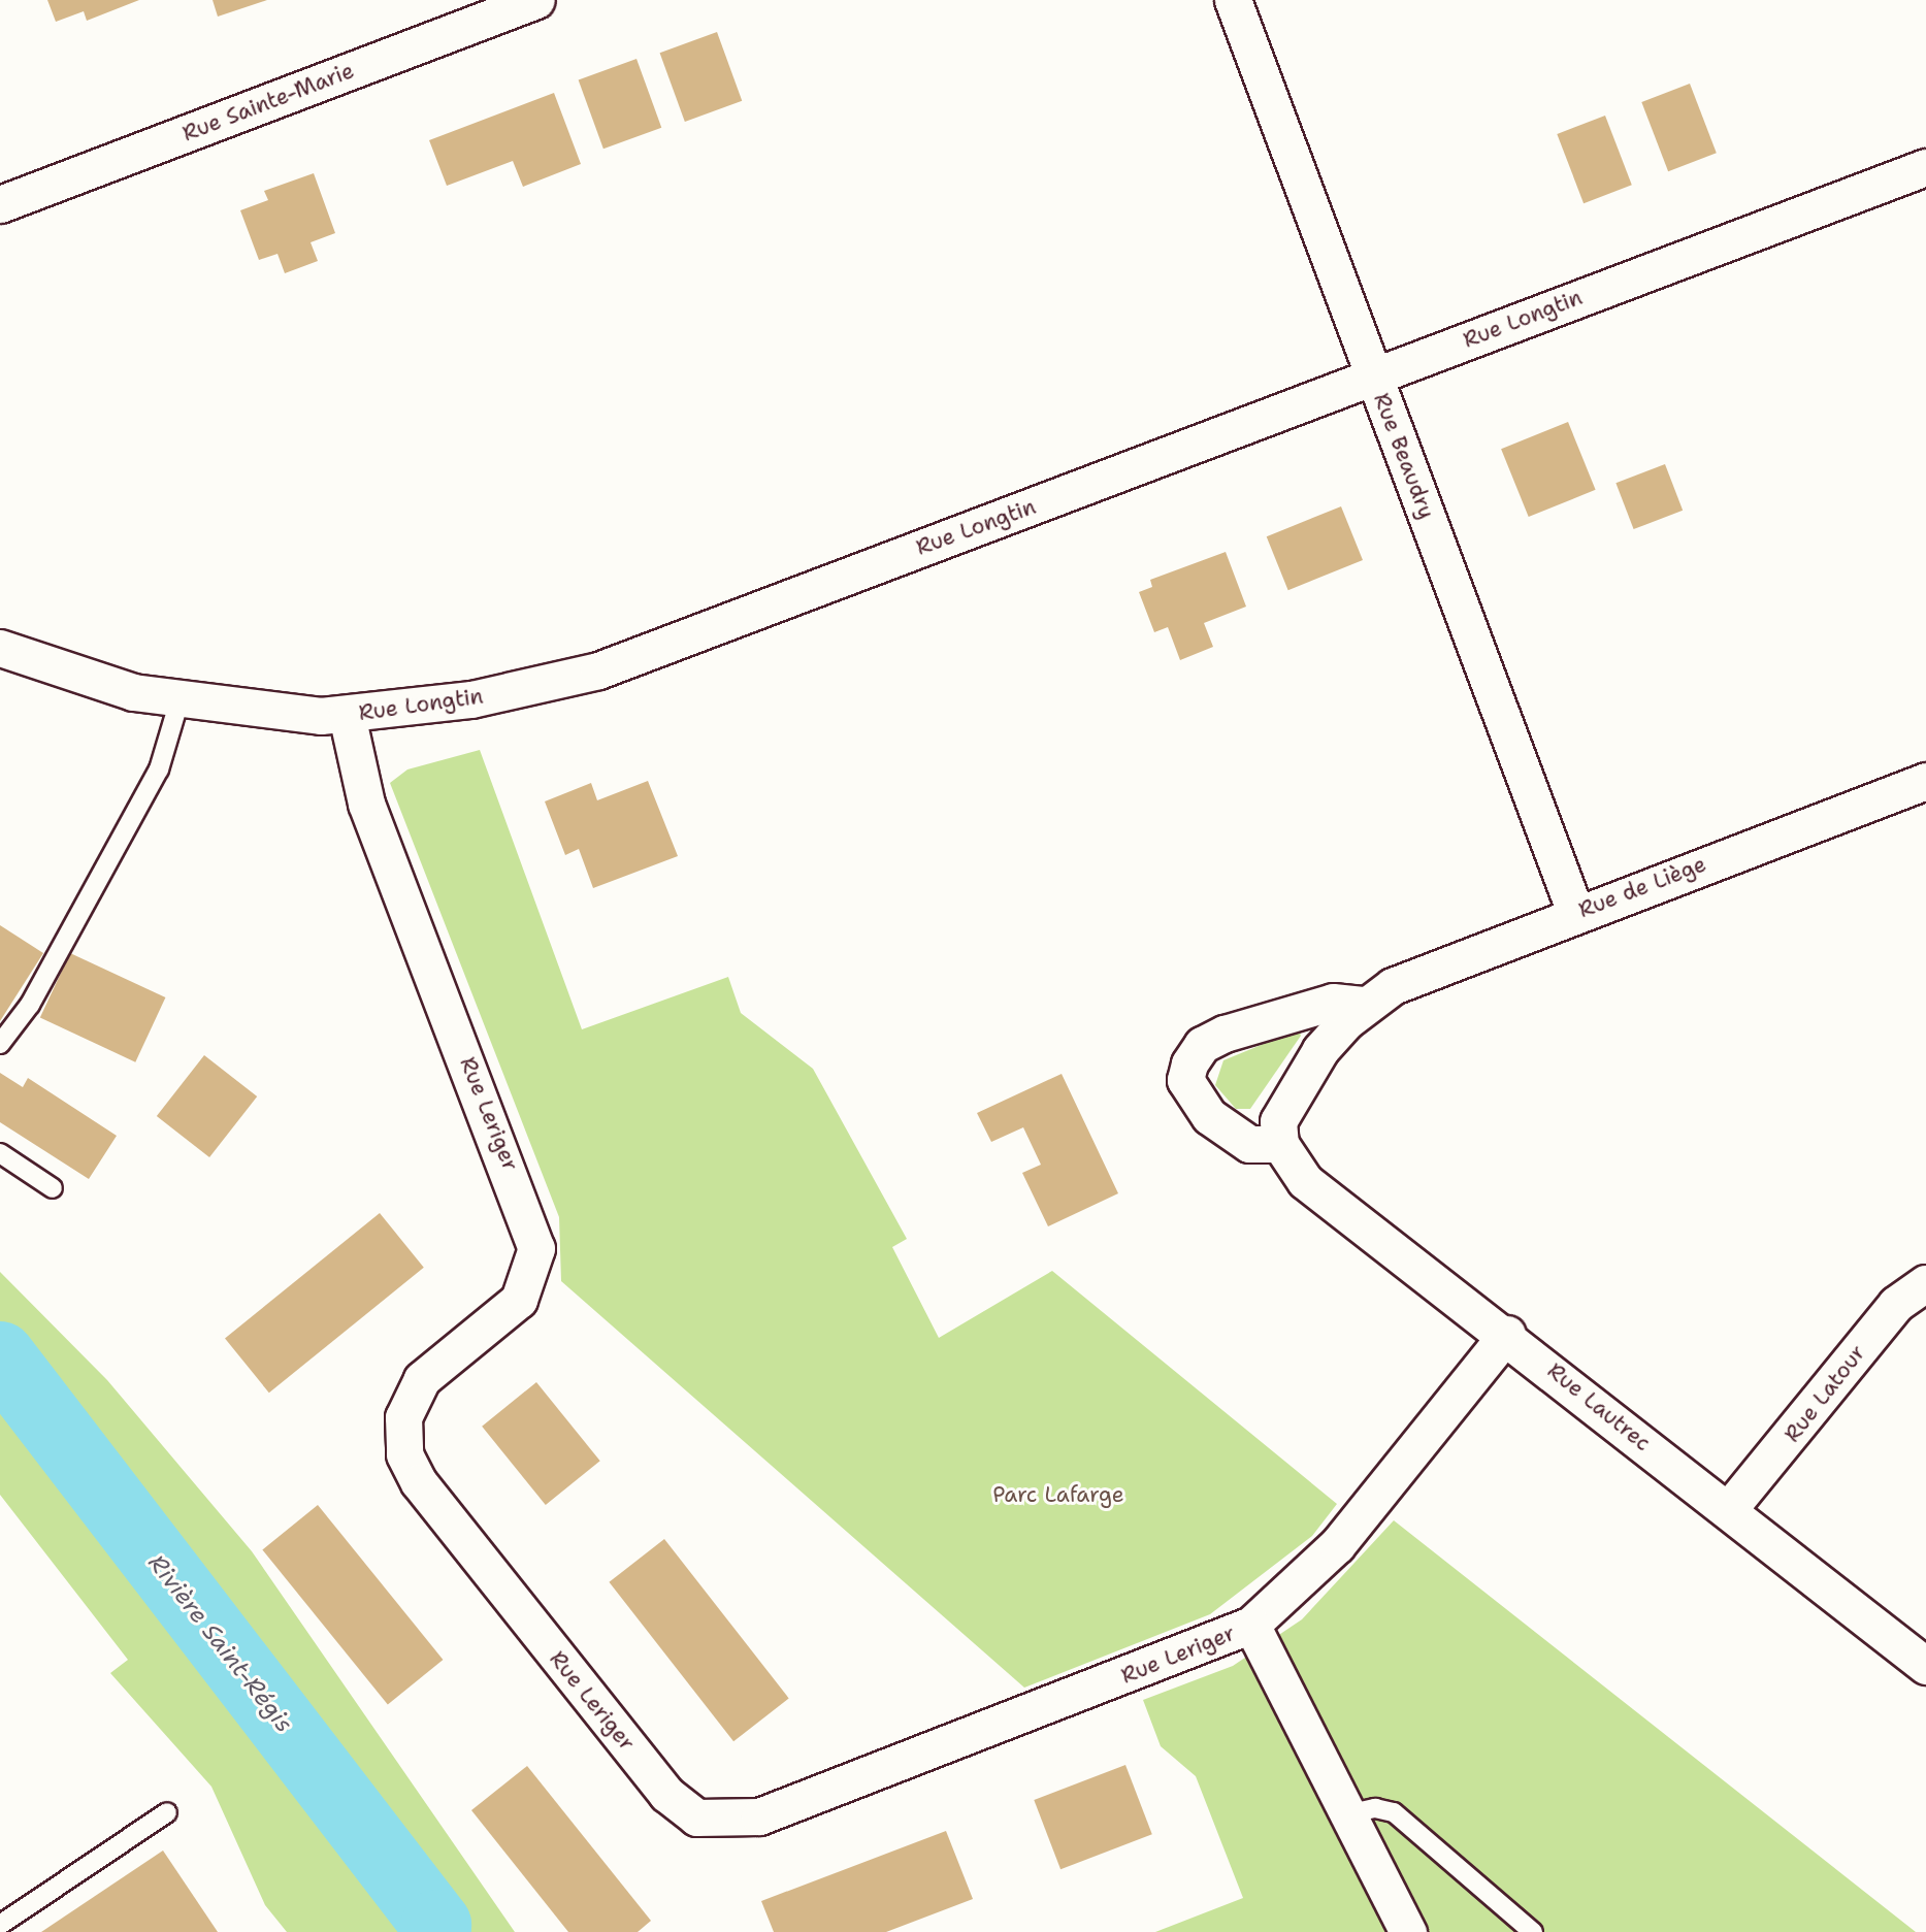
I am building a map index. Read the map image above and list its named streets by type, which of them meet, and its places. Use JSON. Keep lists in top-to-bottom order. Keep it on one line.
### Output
{"streets":{"street":["Rue Sainte-Marie","Rue Longtin","Rue Beaudry","Rue de Liège","Rue Leriger","Rue Latour","Rue Lautrec"]},"crossings":[["Rue Longtin","Rue Beaudry"],["Rue Longtin","Rue Leriger"],["Rue Beaudry","Rue de Liège"],["Rue de Liège","Rue Lautrec"],["Rue Leriger","Rue Lautrec"],["Rue Latour","Rue Lautrec"]],"water":["Rivière Saint-Régis"],"parks":["Parc Lafarge"]}
